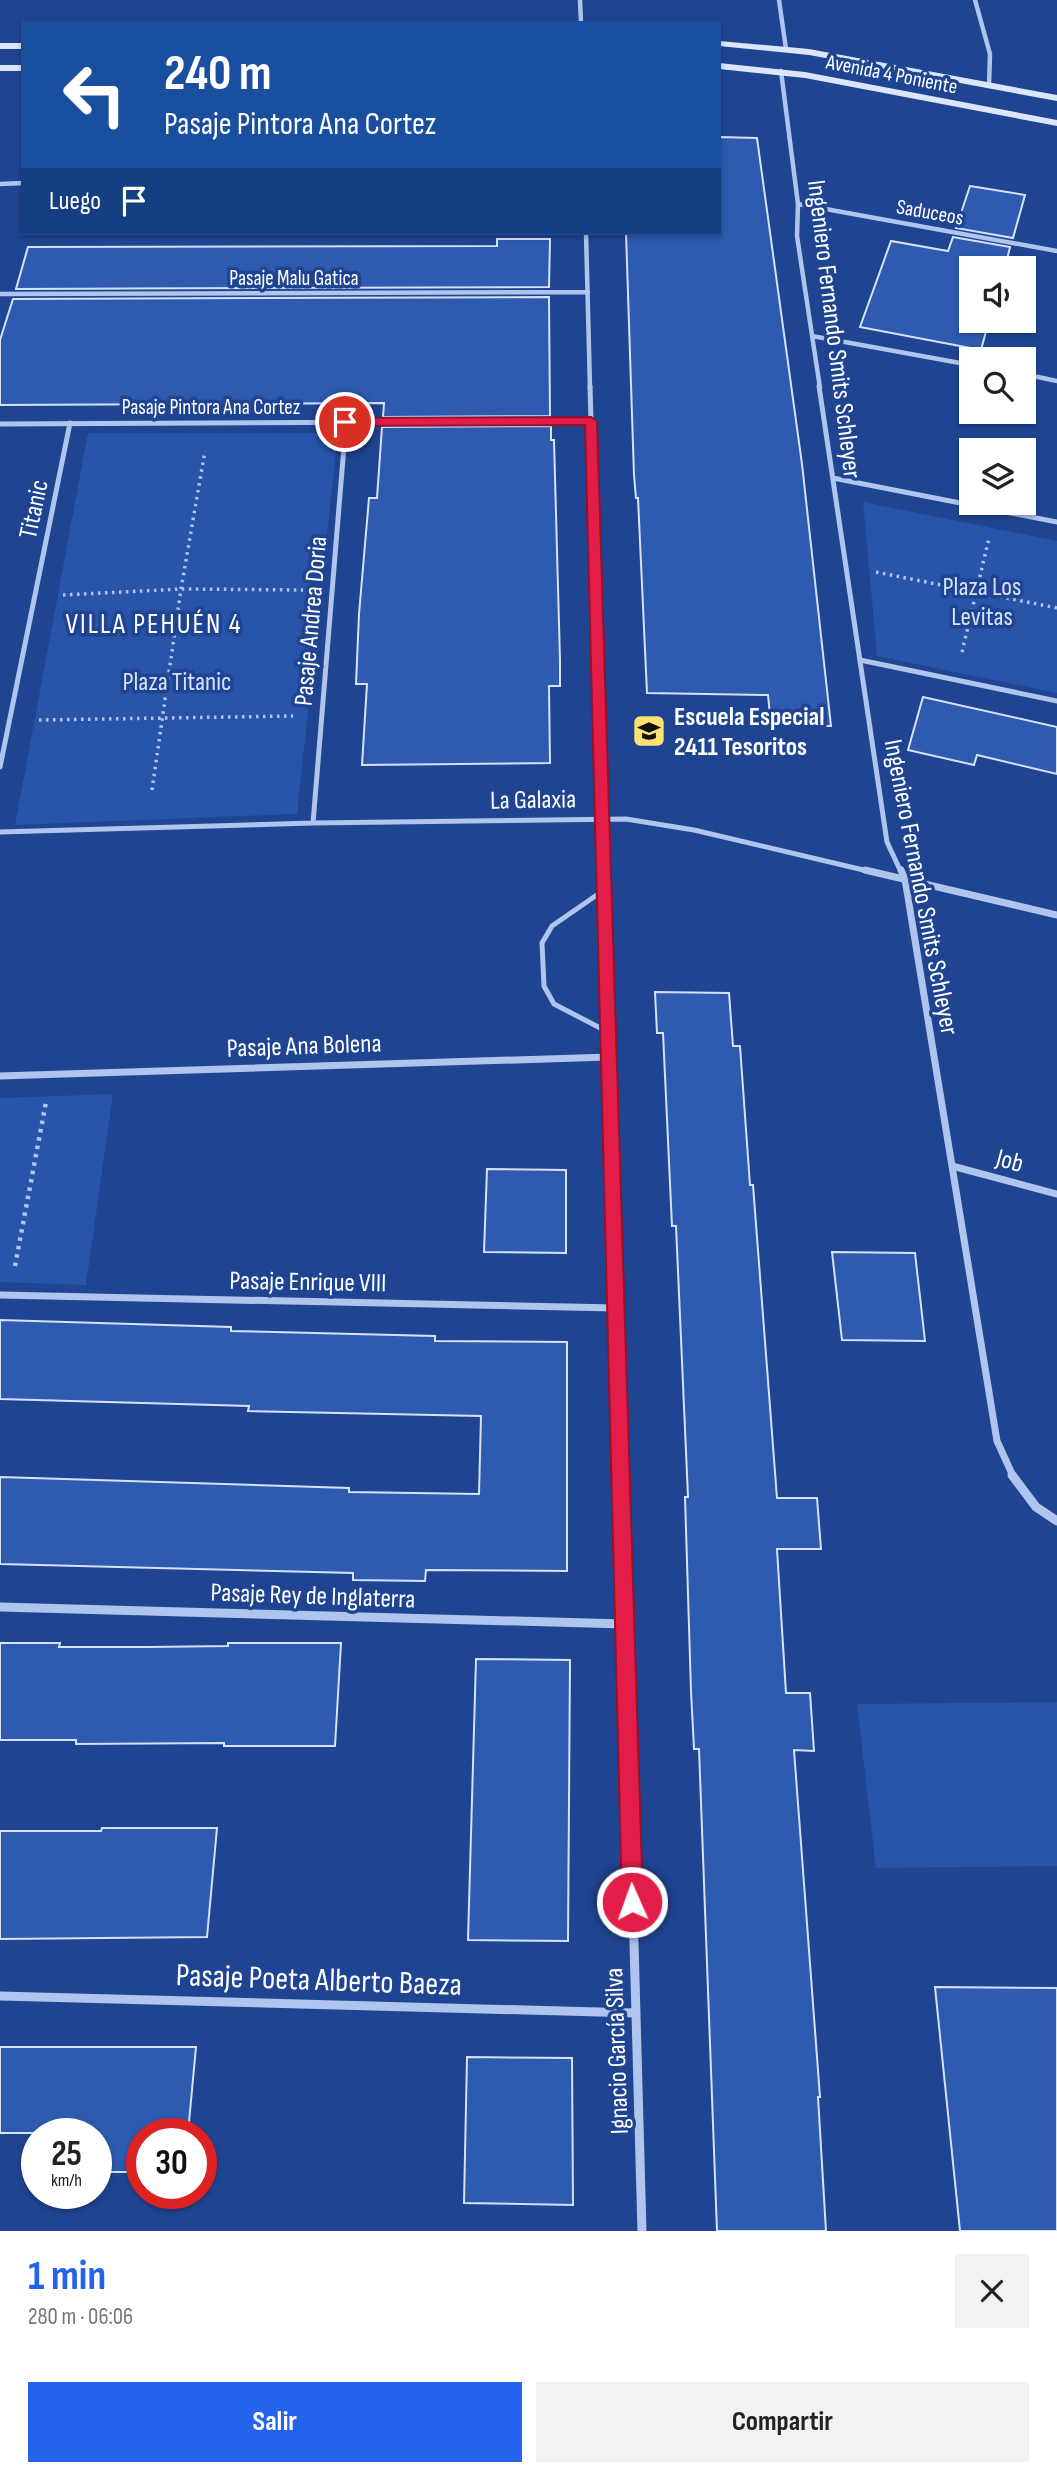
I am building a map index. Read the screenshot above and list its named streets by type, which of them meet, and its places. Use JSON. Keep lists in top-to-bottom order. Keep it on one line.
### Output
{"streets":{"street":["Avenida 4 Poniente","Saduceos","Pasaje Malu Gatica","Ingeniero Fernando Smits Schleyer","Pasaje Pintora Ana Cortez","Titanic","Pasaje Andrea Doria","La Galaxia","Pasaje Ana Bolena","Job","Pasaje Enrique VIII","Pasaje Rey de Inglaterra","Pasaje Poeta Alberto Baeza","Ignacio García Silva"]},"crossings":[["Avenida 4 Poniente","Ingeniero Fernando Smits Schleyer"],["Saduceos","Ingeniero Fernando Smits Schleyer"],["Pasaje Malu Gatica","Ignacio García Silva"],["Ingeniero Fernando Smits Schleyer","La Galaxia"],["Ingeniero Fernando Smits Schleyer","Job"],["Pasaje Pintora Ana Cortez","Titanic"],["Pasaje Pintora Ana Cortez","Pasaje Andrea Doria"],["Pasaje Pintora Ana Cortez","Ignacio García Silva"],["Pasaje Andrea Doria","La Galaxia"],["La Galaxia","Ignacio García Silva"],["Pasaje Ana Bolena","Ignacio García Silva"],["Pasaje Enrique VIII","Ignacio García Silva"],["Pasaje Rey de Inglaterra","Ignacio García Silva"],["Pasaje Poeta Alberto Baeza","Ignacio García Silva"]],"districts":["VILLA PEHUÉN 4"],"parks":["Plaza Los Levitas","Plaza Titanic"],"places":{"school or university":["Escuela Especial 2411 Tesoritos"]},"page":{"turn":["240 m","Pasaje Pintora Ana Cortez"],"then":"Luego","speed":"25 km/h","limit":"30","heading":["1 min","280 m · 06:06"],"buttons":["Salir","Compartir"]}}
